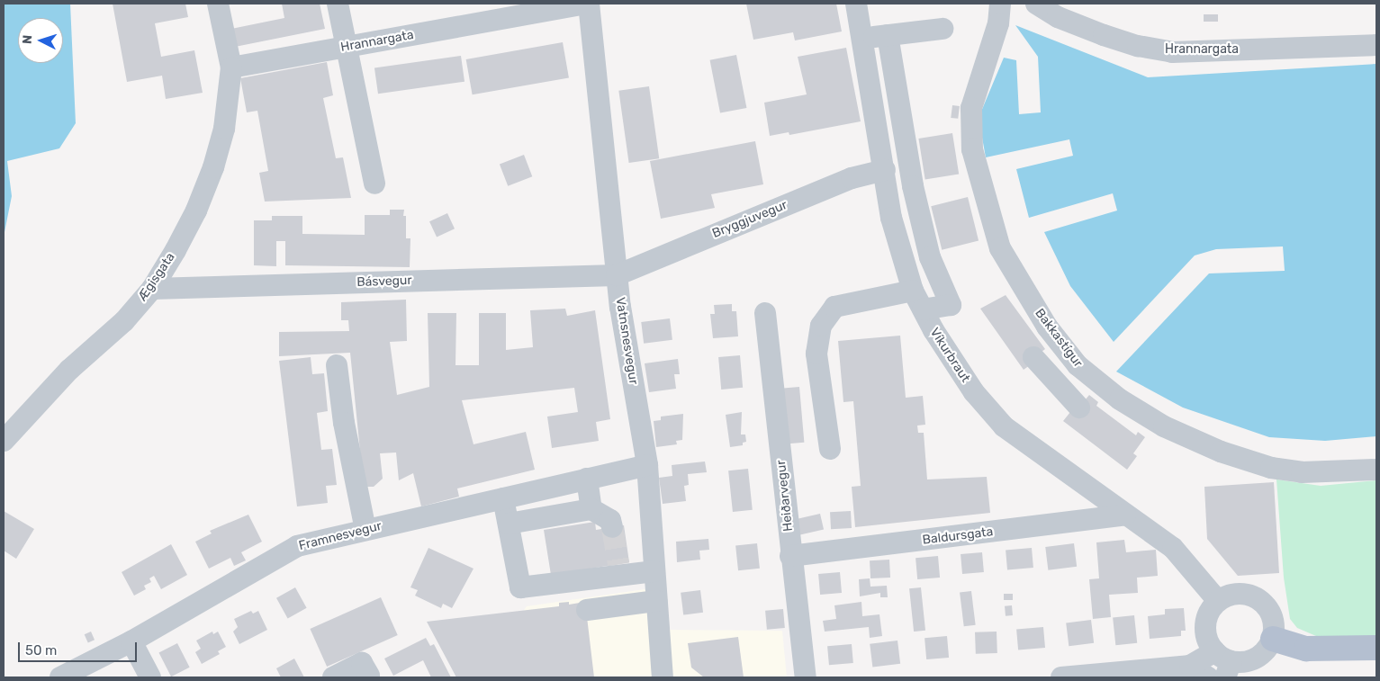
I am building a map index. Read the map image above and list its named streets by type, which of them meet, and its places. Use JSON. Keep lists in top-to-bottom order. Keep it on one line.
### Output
{"streets":{"street":["Hrannargata","Bryggjuvegur","Ægisgata","Básvegur","Bakkastígur","Vatnsnesvegur","Víkurbraut","Heiðarvegur","Framnesvegur","Baldursgata"]},"crossings":[["Hrannargata","Ægisgata"],["Hrannargata","Vatnsnesvegur"],["Bryggjuvegur","Básvegur"],["Bryggjuvegur","Vatnsnesvegur"],["Bryggjuvegur","Víkurbraut"],["Ægisgata","Básvegur"],["Básvegur","Vatnsnesvegur"],["Vatnsnesvegur","Framnesvegur"],["Víkurbraut","Baldursgata"],["Heiðarvegur","Baldursgata"]],"scale_bar":"50 m","north":"left"}
